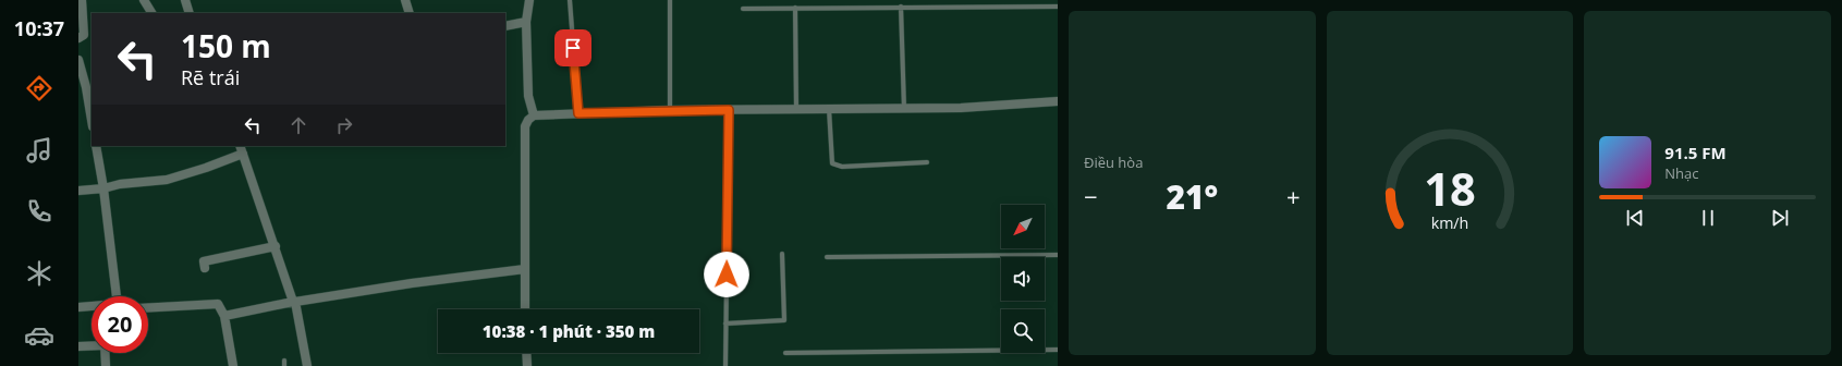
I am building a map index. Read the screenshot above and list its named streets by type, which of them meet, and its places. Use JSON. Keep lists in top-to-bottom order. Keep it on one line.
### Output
{"north":"bottom left","page":{"tabs":"10:37","tile":"Điều hòa","turn":["150 m","Rẽ trái"],"song":["91.5 FM","Nhạc"],"heat":["−","21°","+"],"limit":"20","trip":"10:38 · 1 phút · 350 m","gauge":["18","km/h"]}}
